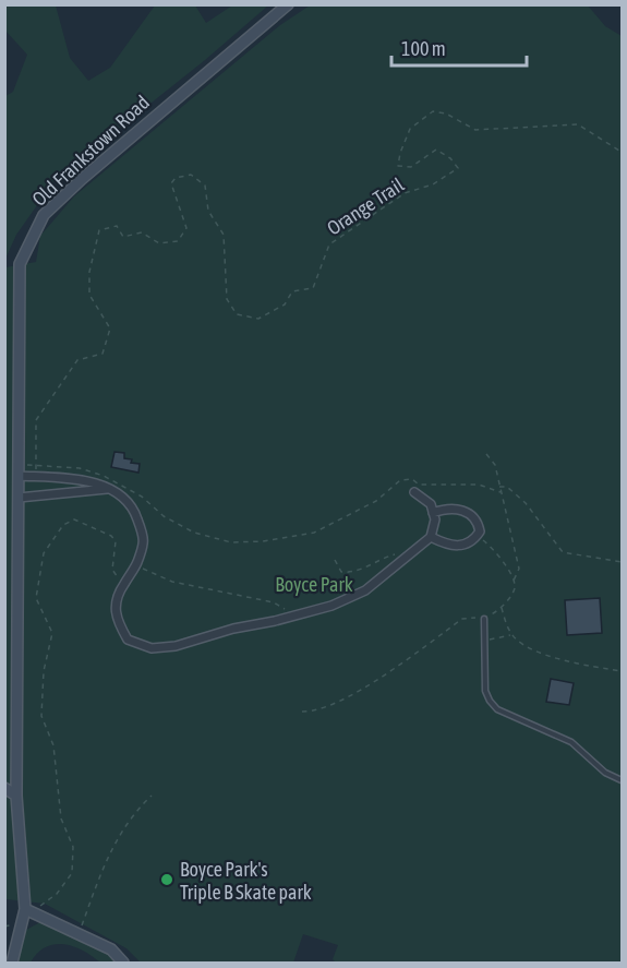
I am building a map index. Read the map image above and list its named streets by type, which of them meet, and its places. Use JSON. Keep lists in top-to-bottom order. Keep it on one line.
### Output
{"streets":{"street":["Old Frankstown Road"],"path":["Orange Trail"]},"parks":["Boyce Park"],"places":["Boyce Park's Triple B Skate park"],"scale_bar":"100 m"}
